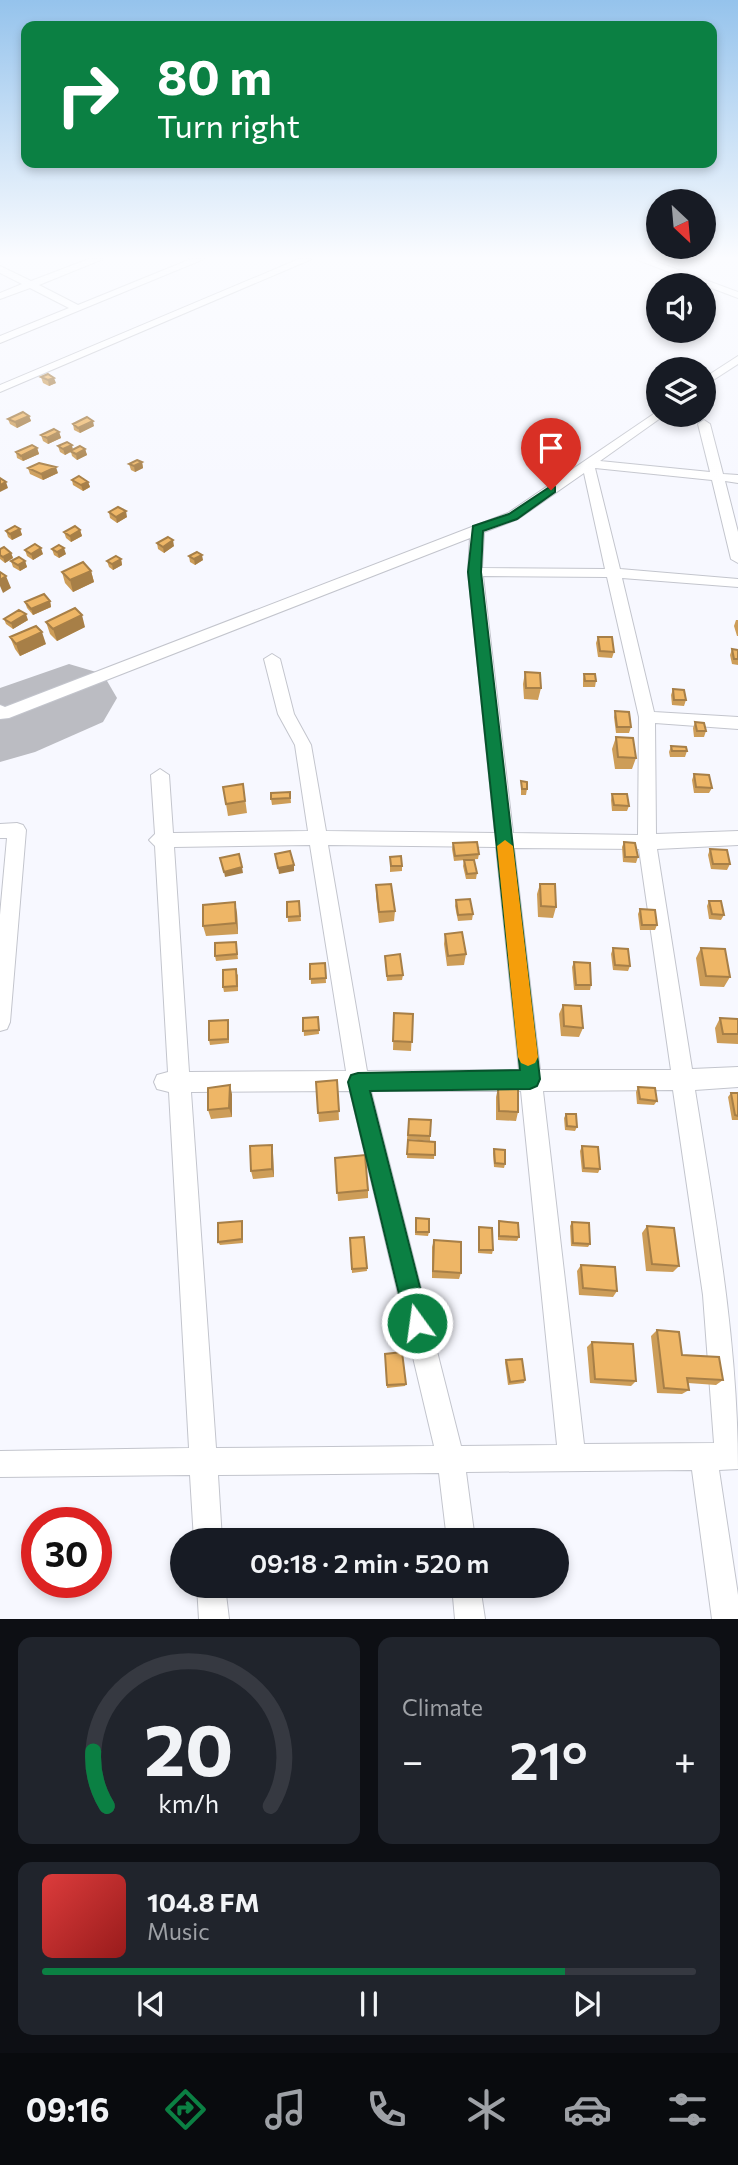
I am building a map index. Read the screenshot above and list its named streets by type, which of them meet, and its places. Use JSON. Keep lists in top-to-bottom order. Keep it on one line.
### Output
{"north":"bottom right","page":{"turn":["80 m","Turn right"],"limit":"30","trip":"09:18 · 2 min · 520 m","tile":"Climate","heat":["−","21°","+"],"song":["104.8 FM","Music"],"tabs":"09:16","gauge":["20","km/h"]}}
